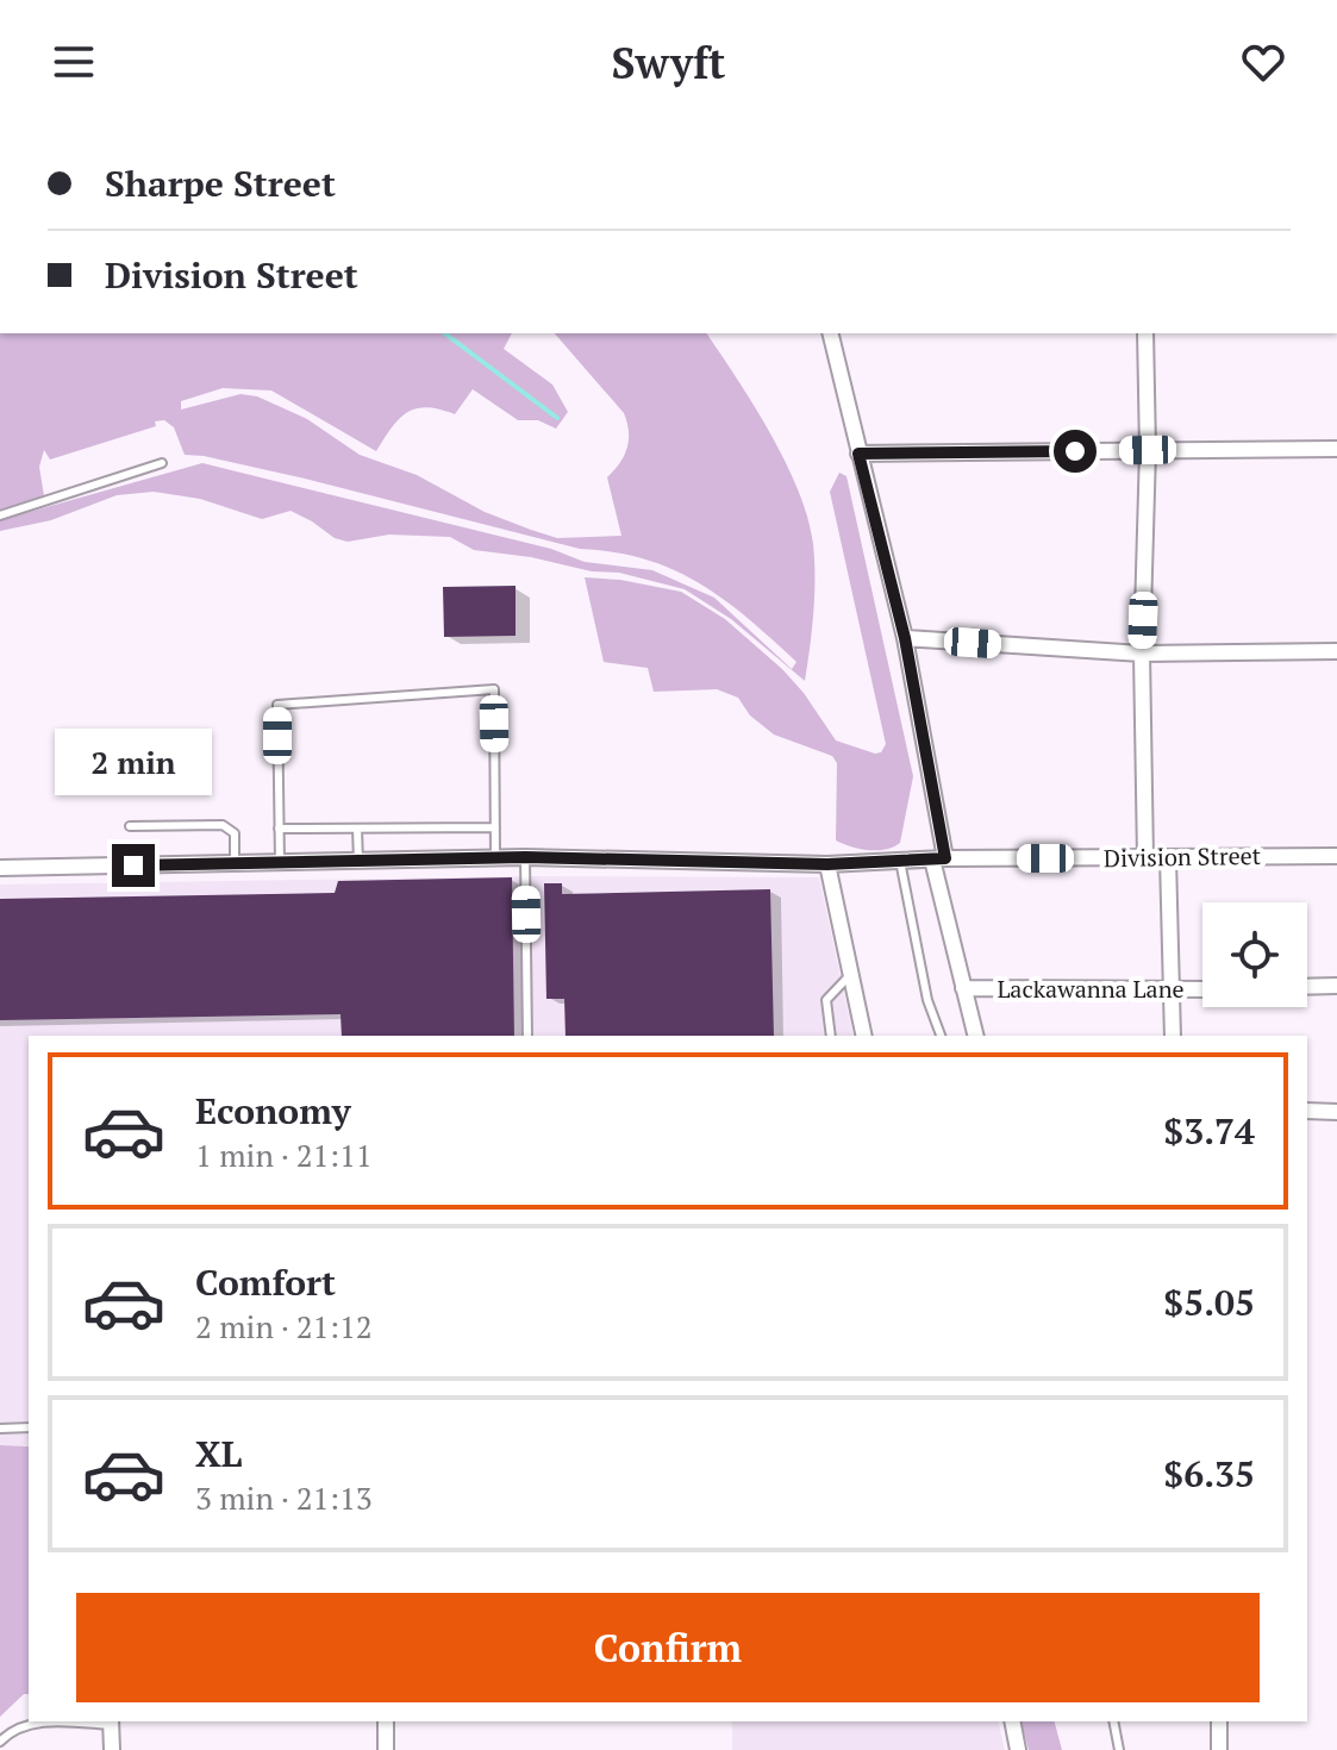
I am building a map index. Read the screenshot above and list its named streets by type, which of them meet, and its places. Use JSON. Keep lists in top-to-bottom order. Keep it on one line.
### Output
{"streets":{"street":["Division Street","Lackawanna Lane"]},"page":{"header":"Swyft","banner":["Sharpe Street","Division Street"],"bubble":"2 min","list":[{"name":"Economy","note":"1 min · 21:11","value":"$3.74"},{"name":"Comfort","note":"2 min · 21:12","value":"$5.05"},{"name":"XL","note":"3 min · 21:13","value":"$6.35"}],"buttons":"Confirm"}}
